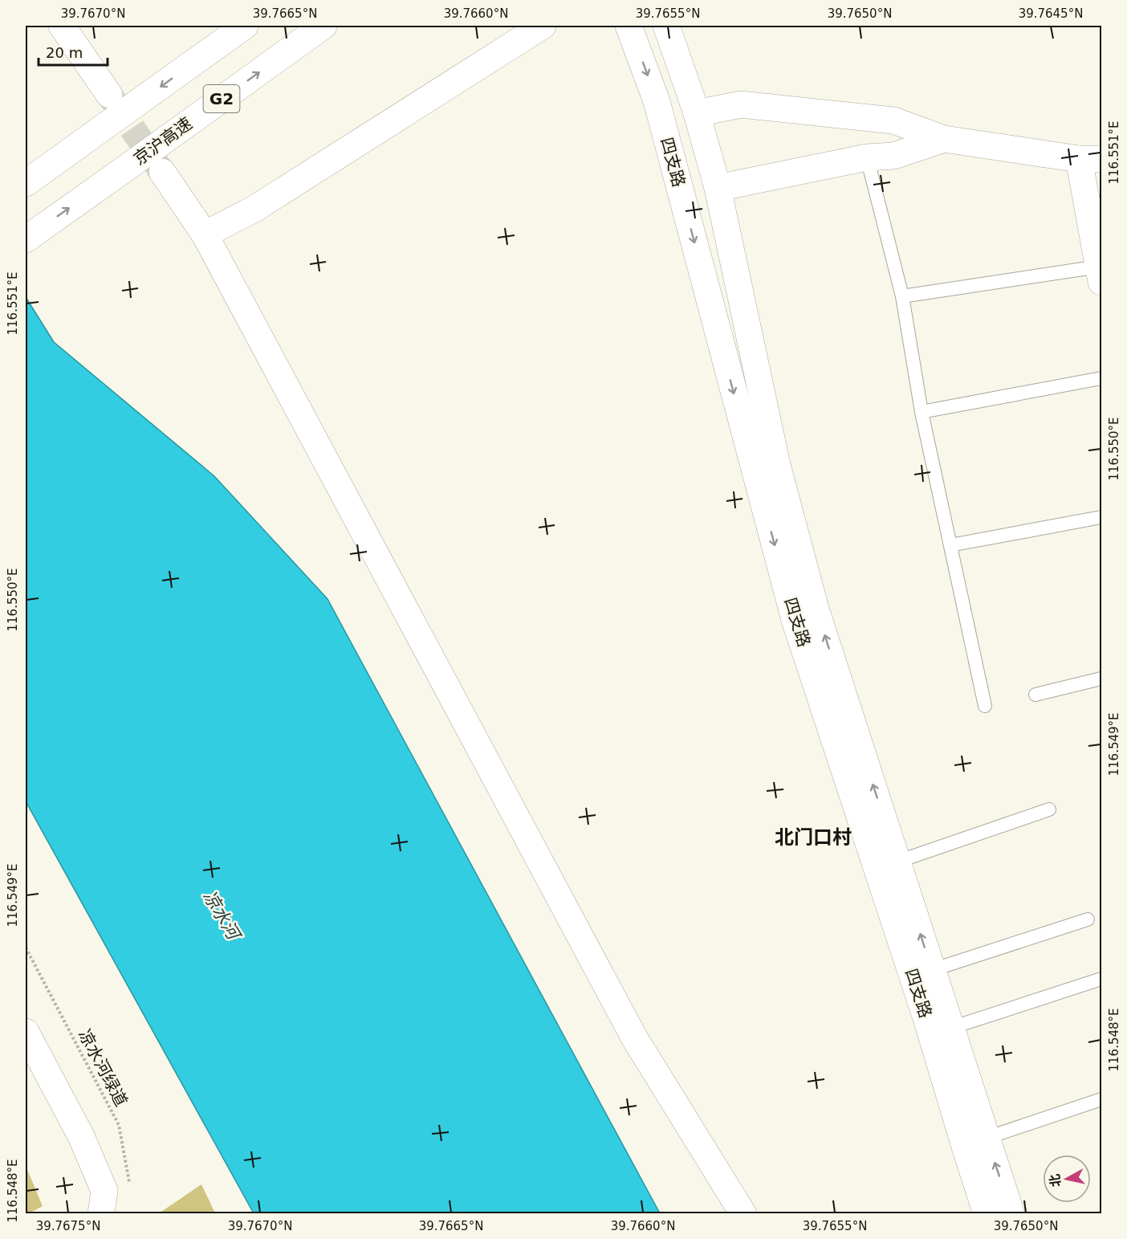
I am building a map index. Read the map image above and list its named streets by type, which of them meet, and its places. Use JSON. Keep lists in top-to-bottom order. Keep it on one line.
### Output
{"streets":{"main road":["G2","京沪高速","四支路"],"path":["凉水河绿道"]},"districts":["北门口村"],"water":["凉水河"],"scale_bar":"20 m","north":"left","coordinates":["39.7670°N","39.7665°N","39.7660°N","39.7655°N","39.7650°N","39.7645°N","116.551°E","116.550°E","116.549°E","116.548°E","39.7675°N"]}
